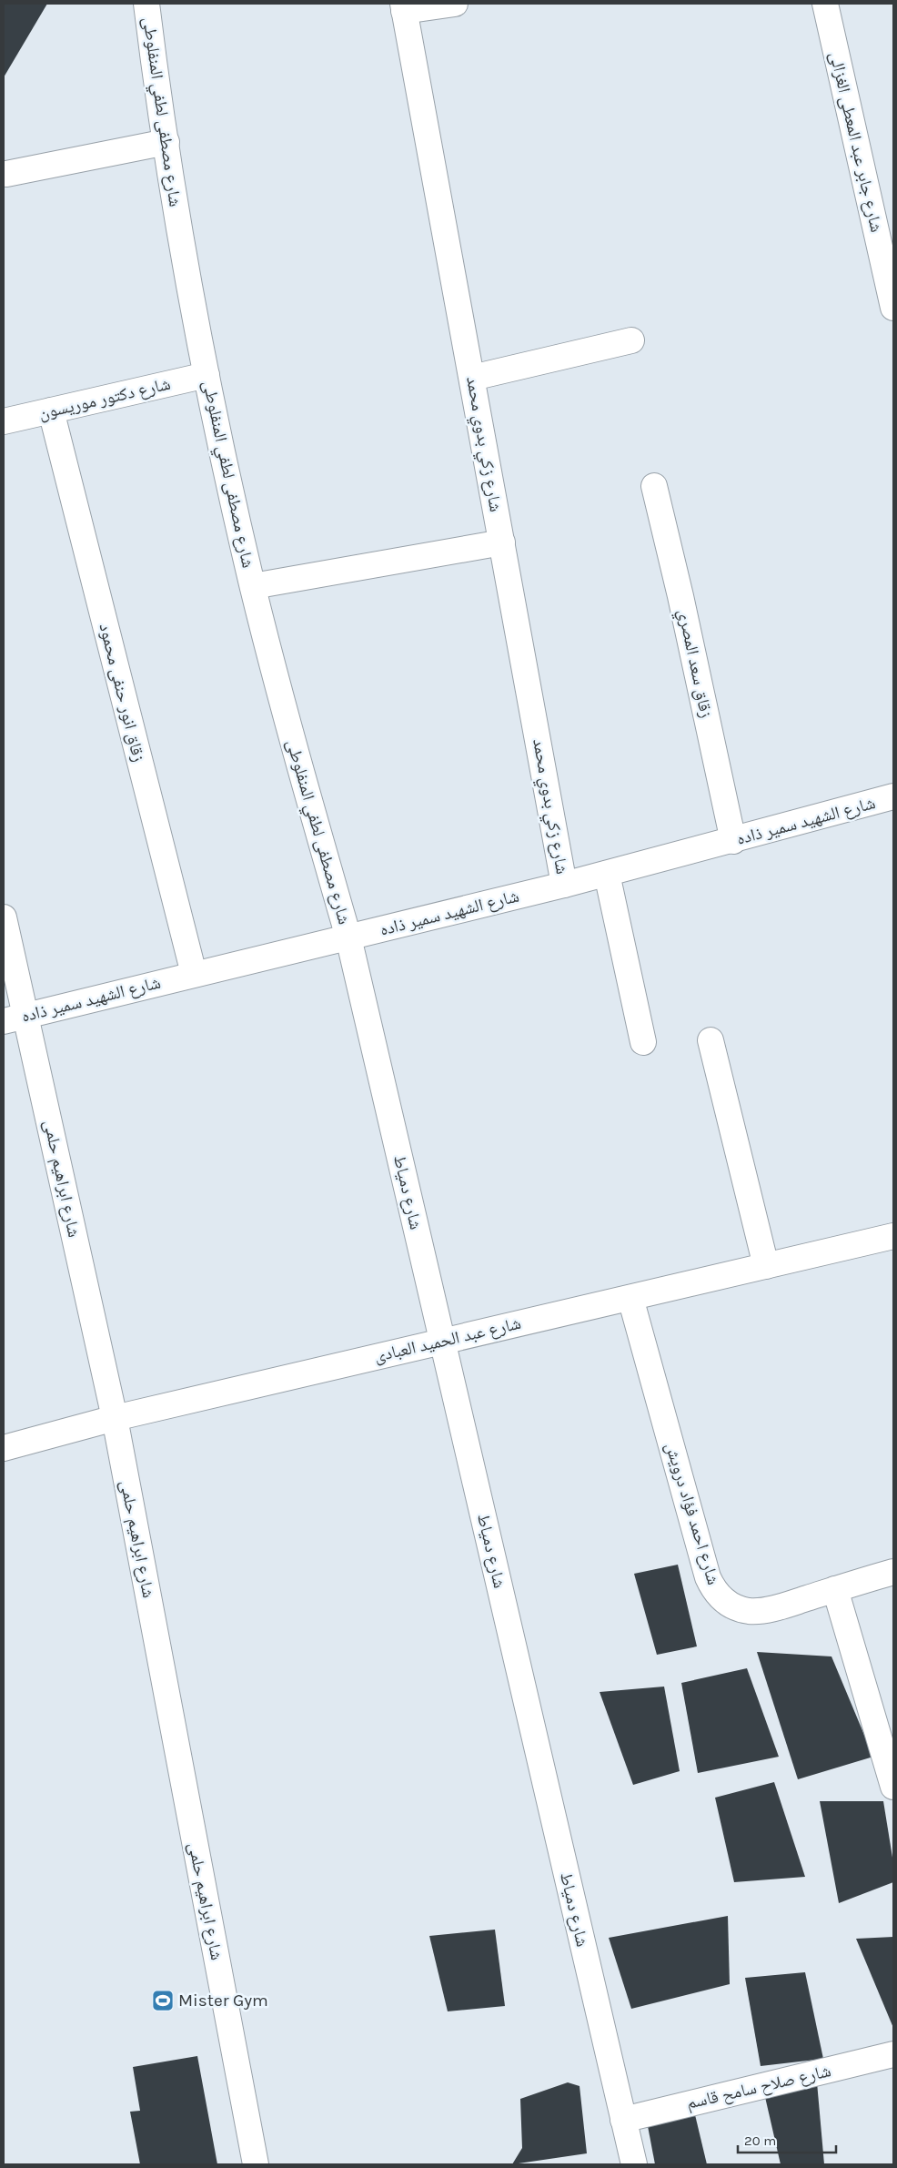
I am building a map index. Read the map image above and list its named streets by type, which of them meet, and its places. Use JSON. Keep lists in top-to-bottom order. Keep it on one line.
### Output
{"streets":{"street":["شارع مصطفى لطفي المنفلوطى","شارع جابر عبد المعطى الغزالى","شارع دكتور موريسون","شارع زكي بدوي محمد","زقاق سعد المصري","زقاق انور حنفى محمود","شارع الشهيد سمير ذاده","شارع ابراهيم حلمى","شارع دمياط","شارع عبد الحميد العبادى","شارع احمد فؤاد درويش","شارع صلاح سامح قاسم"]},"crossings":[["شارع مصطفى لطفي المنفلوطى","شارع دكتور موريسون"],["شارع مصطفى لطفي المنفلوطى","شارع الشهيد سمير ذاده"],["شارع مصطفى لطفي المنفلوطى","شارع دمياط"],["شارع دكتور موريسون","زقاق انور حنفى محمود"],["شارع زكي بدوي محمد","شارع الشهيد سمير ذاده"],["زقاق سعد المصري","شارع الشهيد سمير ذاده"],["زقاق انور حنفى محمود","شارع الشهيد سمير ذاده"],["شارع الشهيد سمير ذاده","شارع ابراهيم حلمى"],["شارع الشهيد سمير ذاده","شارع دمياط"],["شارع ابراهيم حلمى","شارع عبد الحميد العبادى"],["شارع دمياط","شارع عبد الحميد العبادى"],["شارع دمياط","شارع صلاح سامح قاسم"],["شارع عبد الحميد العبادى","شارع احمد فؤاد درويش"]],"places":{"sports":["Mister Gym"]},"scale_bar":"20 m"}
